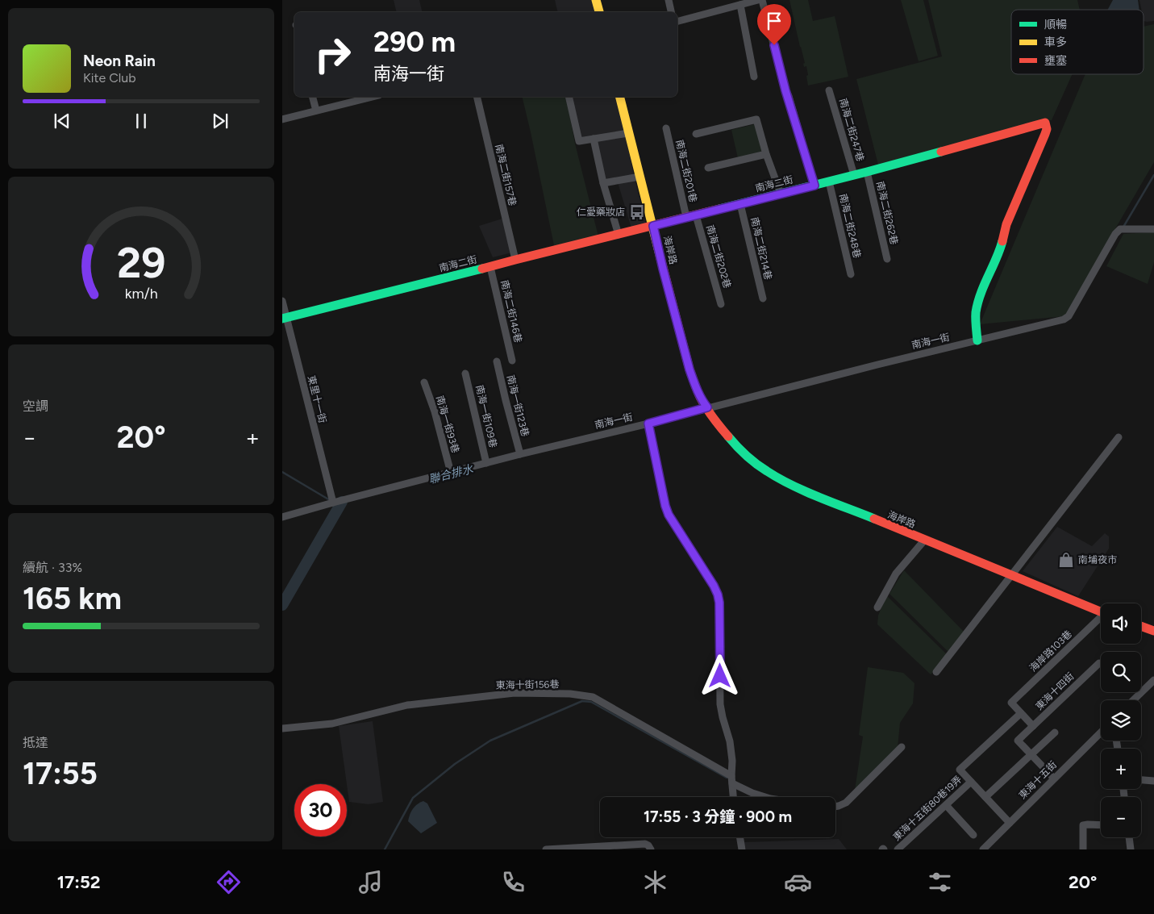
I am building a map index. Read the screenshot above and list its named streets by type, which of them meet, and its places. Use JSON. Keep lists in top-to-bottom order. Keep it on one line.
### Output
{"streets":{"street":["南海二街247巷","南海二街201巷","南海二街157巷","南海二街","南海二街262巷","南海二街248巷","南海二街214巷","海岸路","南海二街202巷","南海二街146巷","南海一街","東里十一街","南海一街123巷","南海一街109巷","南海一街93巷","海岸路103巷","東海十街156巷","東海十四街","東海十五街","東海十五街80巷19弄"]},"crossings":[["南海二街247巷","南海二街"],["南海二街201巷","南海二街"],["南海二街157巷","南海二街"],["南海二街","南海二街262巷"],["南海二街","南海二街248巷"],["南海二街","南海二街214巷"],["南海二街","海岸路"],["南海二街","南海二街202巷"],["南海二街","南海二街146巷"],["南海二街","南海一街"],["南海二街","東里十一街"],["海岸路","南海一街"],["南海一街","東里十一街"],["南海一街","南海一街123巷"],["南海一街","南海一街109巷"],["南海一街","南海一街93巷"]],"water":["聯合排水"],"places":{"bus stop":["仁愛藥妝店"],"shop":["南埔夜市"]},"legend":["順暢","車多","壅塞"],"page":{"turn":["290 m","南海一街"],"song":["Neon Rain","Kite Club"],"tile":["空調",["續航 · 33%","165 km"],["抵達","17:55"]],"heat":["−","20°","+"],"map_buttons":["+","−"],"limit":"30","trip":"17:55 · 3 分鐘 · 900 m","tabs":["17:52","20°"],"gauge":["29","km/h"]}}
